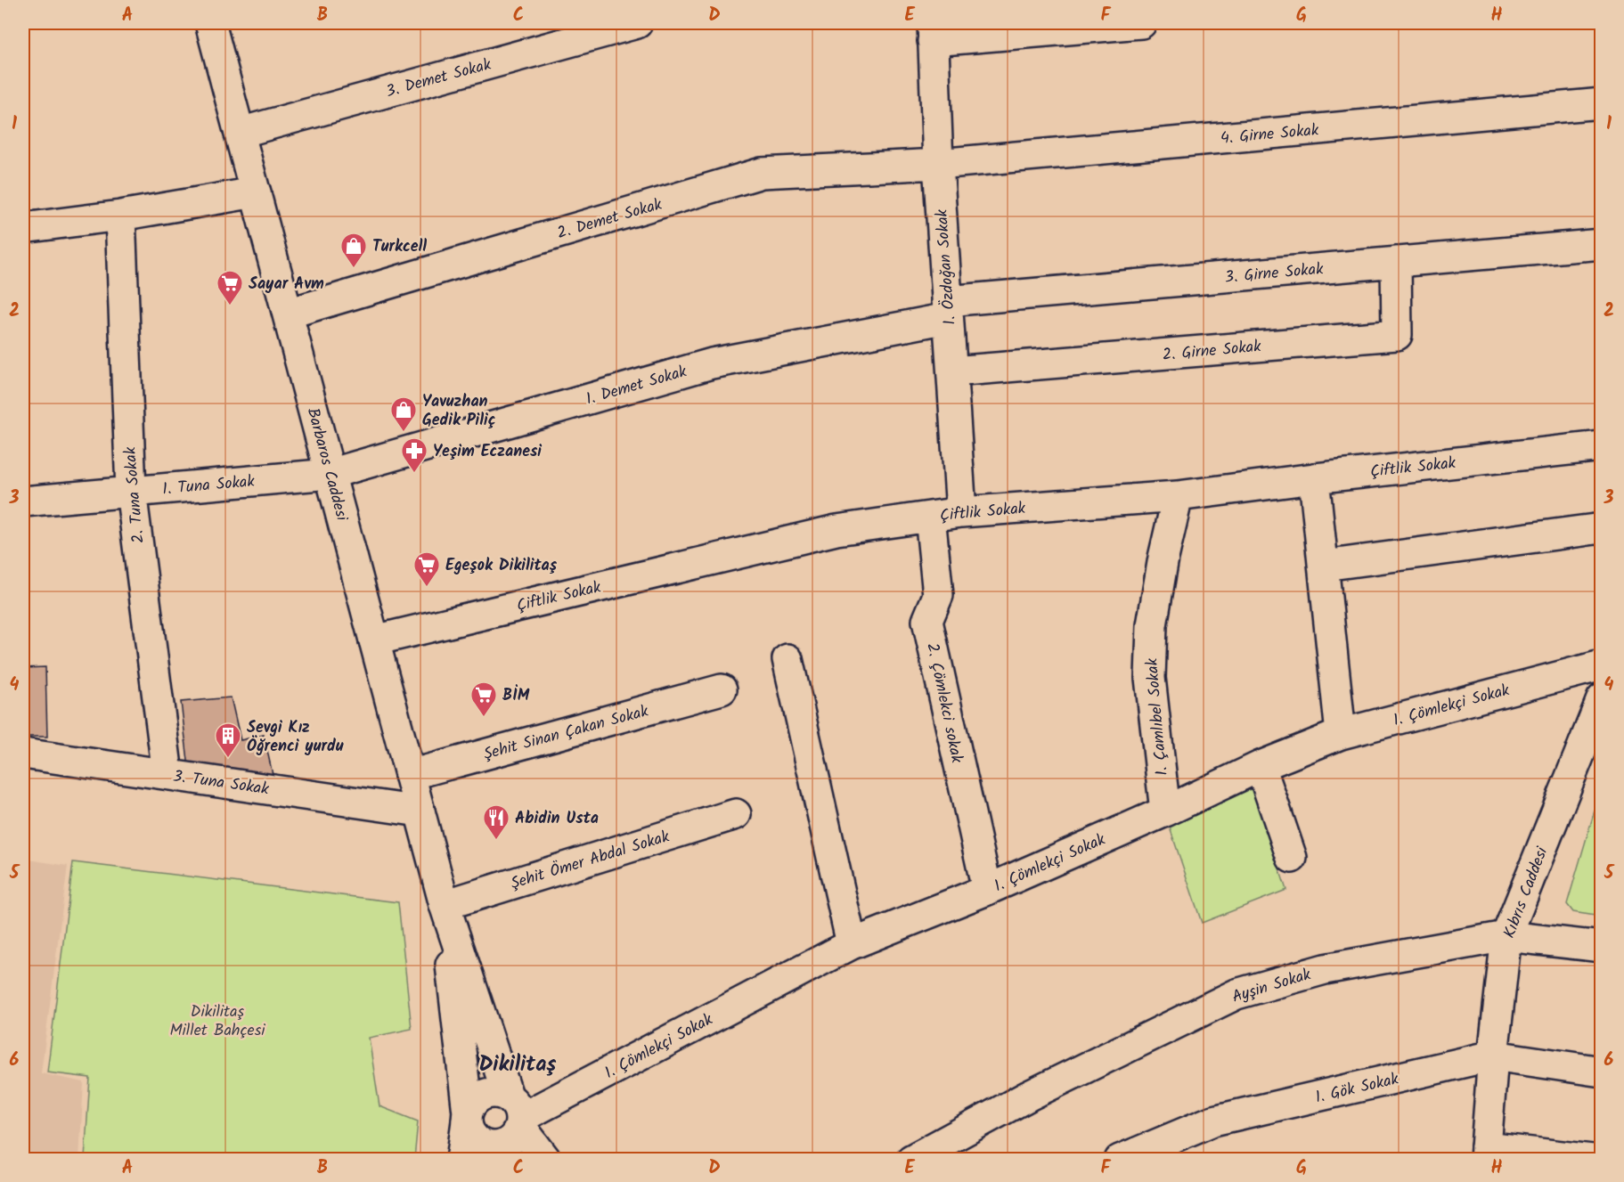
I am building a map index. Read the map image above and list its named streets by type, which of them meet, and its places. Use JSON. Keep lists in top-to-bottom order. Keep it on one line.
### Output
{"streets":{"street":["3. Demet Sokak","4. Girne Sokak","2. Demet Sokak","1. Özdoğan Sokak","3. Girne Sokak","2. Girne Sokak","1. Demet Sokak","Barbaros Caddesi","Çiftlik Sokak","1. Tuna Sokak","2. Tuna Sokak","2. Çömlekci sokak","1. Çömlekçi Sokak","1. Çamlıbel Sokak","Şehit Sinan Çakan Sokak","3. Tuna Sokak","Şehit Ömer Abdal Sokak","Kıbrıs Caddesi","Ayşin Sokak","1. Gök Sokak"]},"crossings":[["3. Demet Sokak","Barbaros Caddesi"],["4. Girne Sokak","2. Demet Sokak"],["4. Girne Sokak","1. Özdoğan Sokak"],["2. Demet Sokak","1. Özdoğan Sokak"],["2. Demet Sokak","Barbaros Caddesi"],["1. Özdoğan Sokak","3. Girne Sokak"],["1. Özdoğan Sokak","2. Girne Sokak"],["1. Özdoğan Sokak","1. Demet Sokak"],["1. Özdoğan Sokak","Çiftlik Sokak"],["3. Girne Sokak","2. Girne Sokak"],["3. Girne Sokak","1. Demet Sokak"],["1. Demet Sokak","Barbaros Caddesi"],["1. Demet Sokak","1. Tuna Sokak"],["Barbaros Caddesi","Çiftlik Sokak"],["Barbaros Caddesi","1. Tuna Sokak"],["Barbaros Caddesi","Şehit Sinan Çakan Sokak"],["Barbaros Caddesi","3. Tuna Sokak"],["Barbaros Caddesi","Şehit Ömer Abdal Sokak"],["Çiftlik Sokak","2. Çömlekci sokak"],["Çiftlik Sokak","1. Çamlıbel Sokak"],["1. Tuna Sokak","2. Tuna Sokak"],["2. Tuna Sokak","3. Tuna Sokak"],["2. Çömlekci sokak","1. Çömlekçi Sokak"],["1. Çömlekçi Sokak","1. Çamlıbel Sokak"],["Kıbrıs Caddesi","Ayşin Sokak"],["Kıbrıs Caddesi","1. Gök Sokak"]],"districts":["Dikilitaş"],"parks":["Dikilitaş Millet Bahçesi"],"places":{"shop":["Turkcell","Yavuzhan Gedik Piliç"],"supermarket":["Sayar Avm","Egeşok Dikilitaş","BİM"],"pharmacy":["Yeşim Eczanesi"],"building":["Sevgi Kız Öğrenci yurdu"],"restaurant":["Abidin Usta"]},"grid":{"columns":["A","B","C","D","E","F","G","H"],"rows":["1","2","3","4","5","6"]}}
